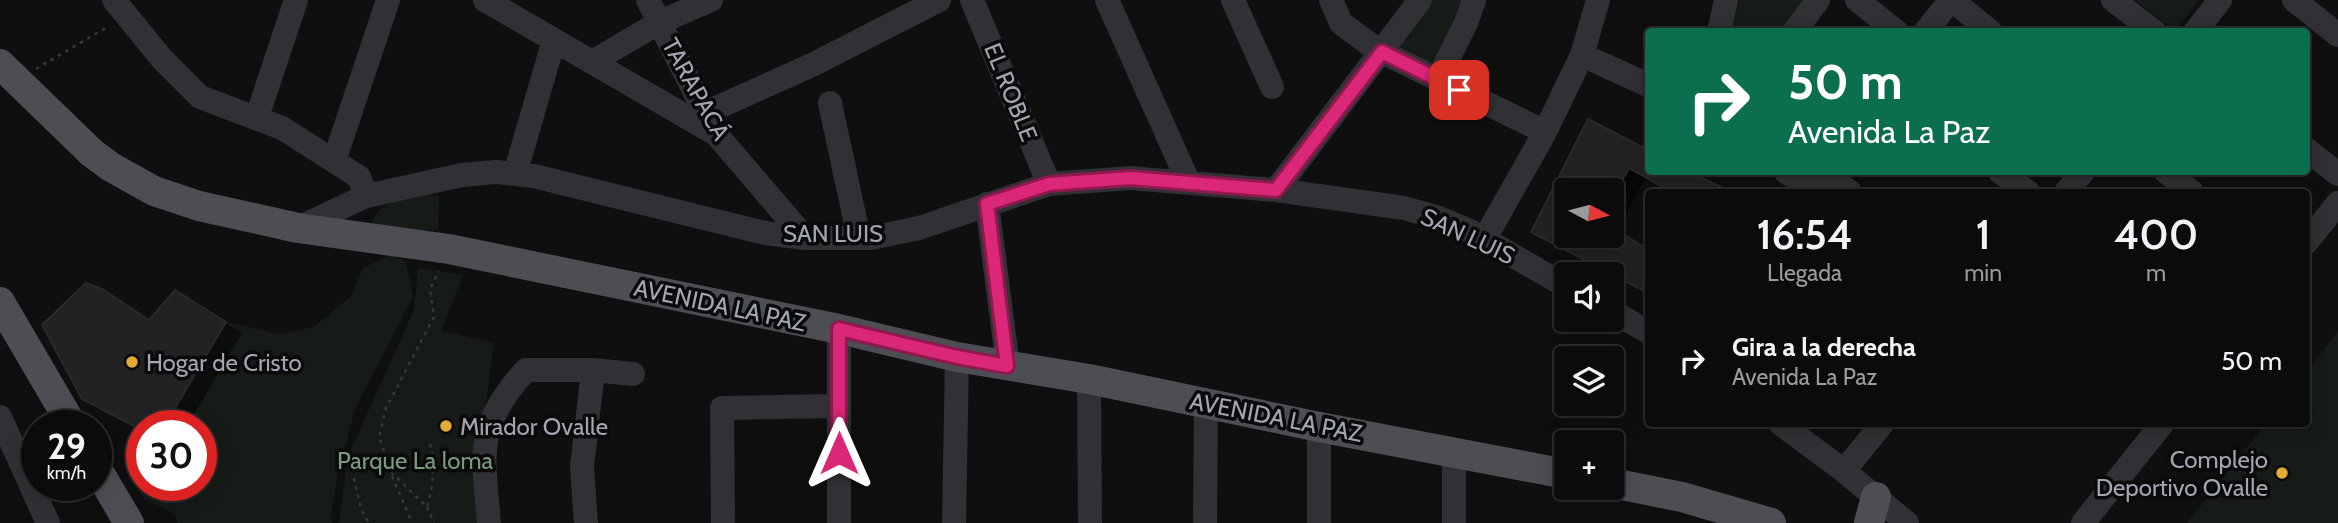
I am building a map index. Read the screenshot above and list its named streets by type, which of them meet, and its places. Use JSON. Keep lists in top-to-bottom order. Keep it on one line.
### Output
{"streets":{"main road":["AVENIDA LA PAZ"],"street":["TARAPACÁ","EL ROBLE","SAN LUIS"]},"crossings":[["TARAPACÁ","SAN LUIS"],["EL ROBLE","SAN LUIS"],["SAN LUIS","AVENIDA LA PAZ"]],"parks":["Parque La loma"],"places":["Hogar de Cristo","Mirador Ovalle","Complejo Deportivo Ovalle"],"north":"right","page":{"turn":["50 m","Avenida La Paz"],"map_buttons":"+","eta":["16:54","Llegada","1","min","400","m"],"list":[{"name":"Gira a la derecha","note":"Avenida La Paz","value":"50 m"}],"speed":"29 km/h","limit":"30"}}
